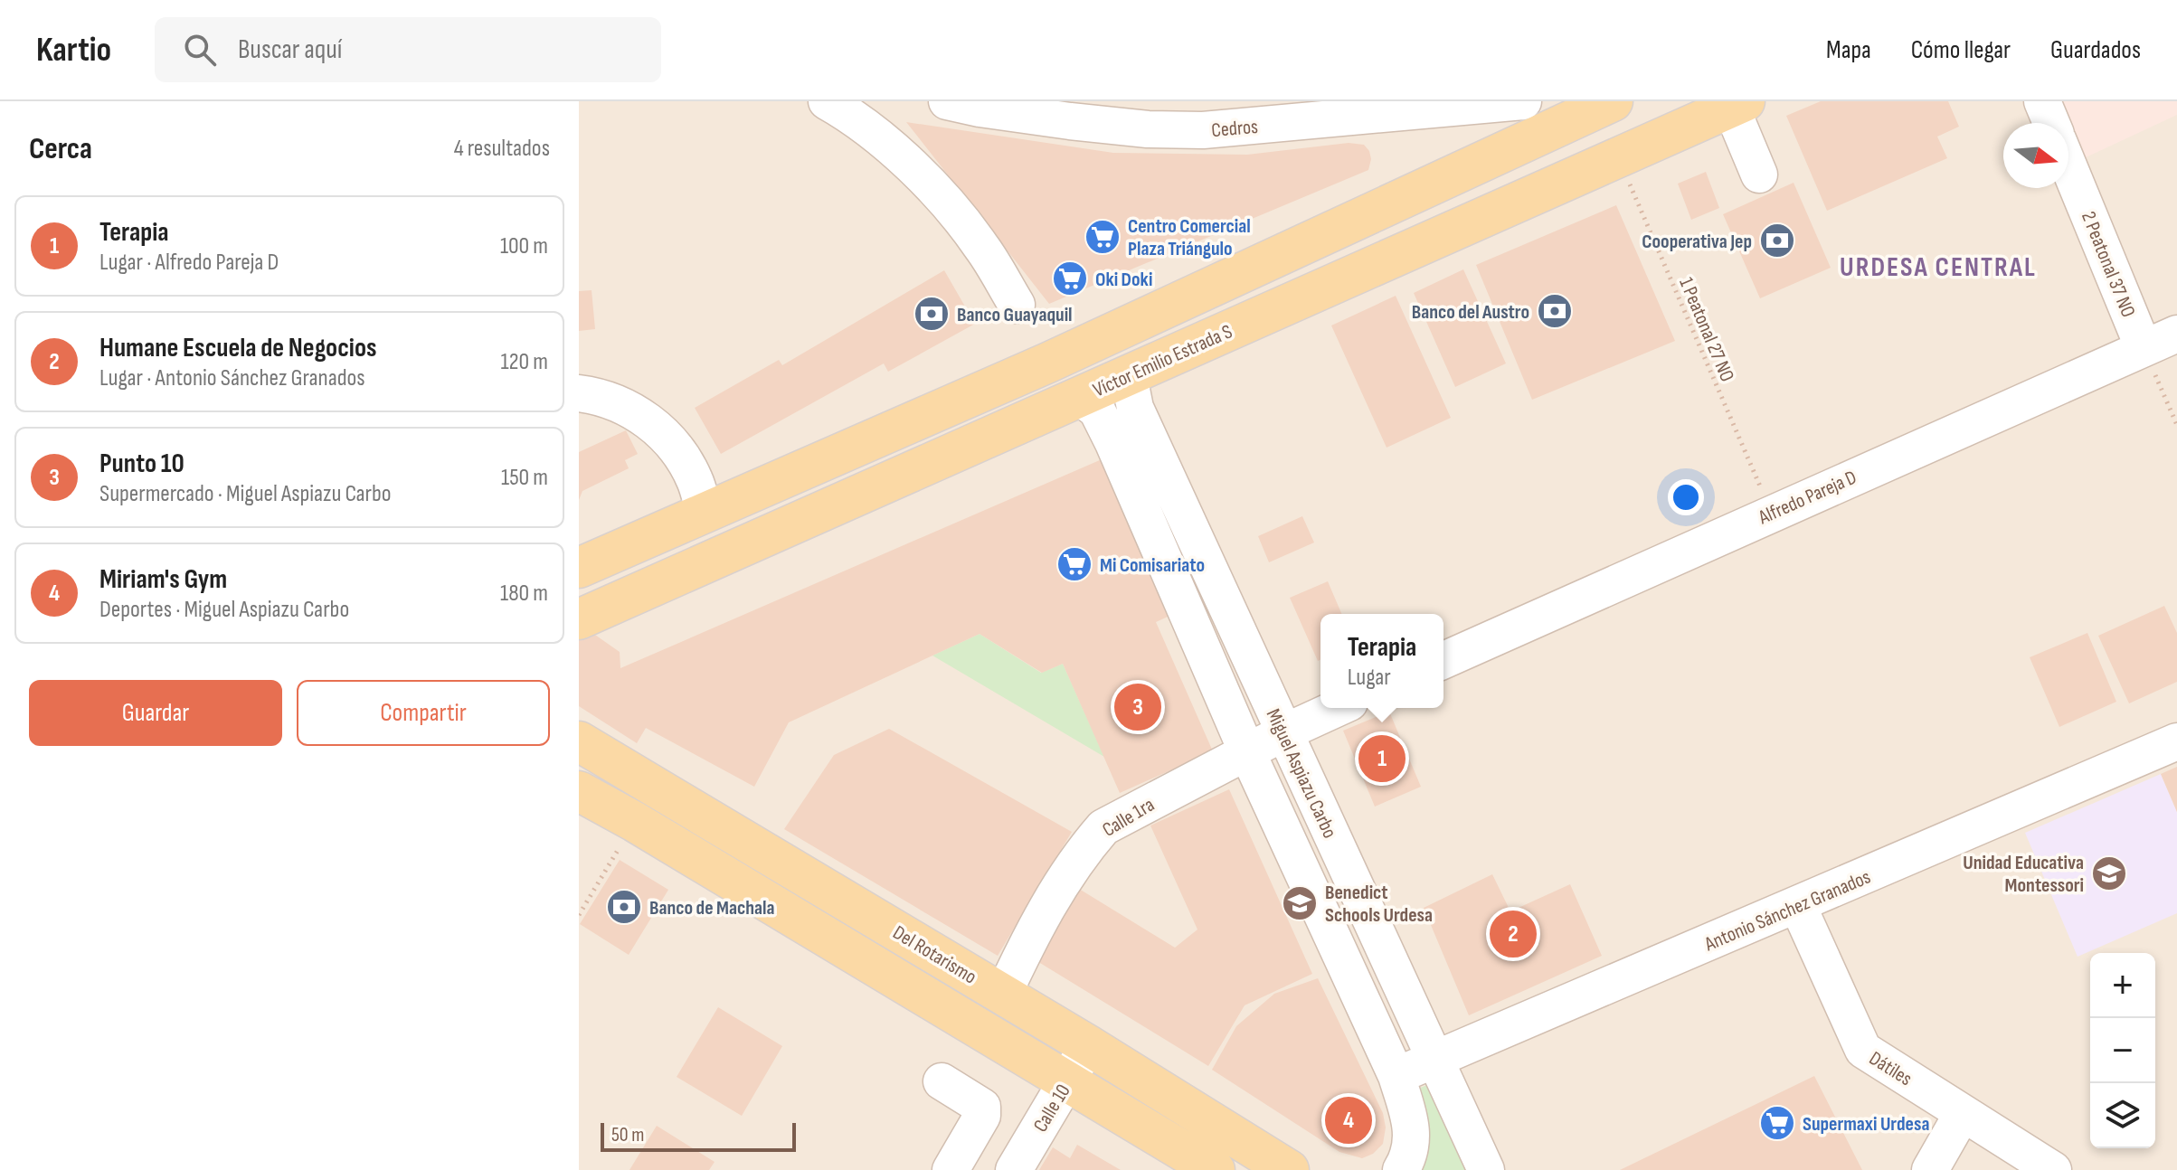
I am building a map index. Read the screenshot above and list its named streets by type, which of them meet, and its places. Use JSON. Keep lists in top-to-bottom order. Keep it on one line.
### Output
{"streets":{"main road":["Víctor Emilio Estrada S","Del Rotarismo"],"street":["Cedros","2 Peatonal 37 NO","Alfredo Pareja D","Miguel Aspiazu Carbo","Calle 1ra","Antonio Sánchez Granados","Dátiles","Calle 10"],"path":["1 Peatonal 27 NO"]},"crossings":[["2 Peatonal 37 NO","Alfredo Pareja D"],["1 Peatonal 27 NO","Víctor Emilio Estrada S"],["1 Peatonal 27 NO","Alfredo Pareja D"],["Víctor Emilio Estrada S","Miguel Aspiazu Carbo"],["Miguel Aspiazu Carbo","Calle 1ra"],["Miguel Aspiazu Carbo","Antonio Sánchez Granados"],["Calle 1ra","Del Rotarismo"],["Antonio Sánchez Granados","Dátiles"],["Del Rotarismo","Calle 10"]],"districts":["URDESA CENTRAL"],"places":{"supermarket":["Centro Comercial Plaza Triángulo","Oki Doki","Mi Comisariato","Supermaxi Urdesa"],"bank":["Cooperativa Jep","Banco del Austro","Banco Guayaquil","Banco de Machala"],"school or university":["Unidad Educativa Montessori","Benedict Schools Urdesa"]},"scale_bar":"50 m","north":"right","page":{"header":"Kartio","search":"Buscar aquí","nav":["Mapa","Cómo llegar","Guardados"],"heading":["Cerca","4 resultados"],"list":[{"mark":"1","name":"Terapia","note":"Lugar · Alfredo Pareja D","value":"100 m"},{"mark":"2","name":"Humane Escuela de Negocios","note":"Lugar · Antonio Sánchez Granados","value":"120 m"},{"mark":"3","name":"Punto 10","note":"Supermercado · Miguel Aspiazu Carbo","value":"150 m"},{"mark":"4","name":"Miriam's Gym","note":"Deportes · Miguel Aspiazu Carbo","value":"180 m"}],"popup":["Terapia","Lugar"],"buttons":["Guardar","Compartir"],"pins":["3","1","2","4"],"map_buttons":["+","−"],"scale":"50 m"}}
